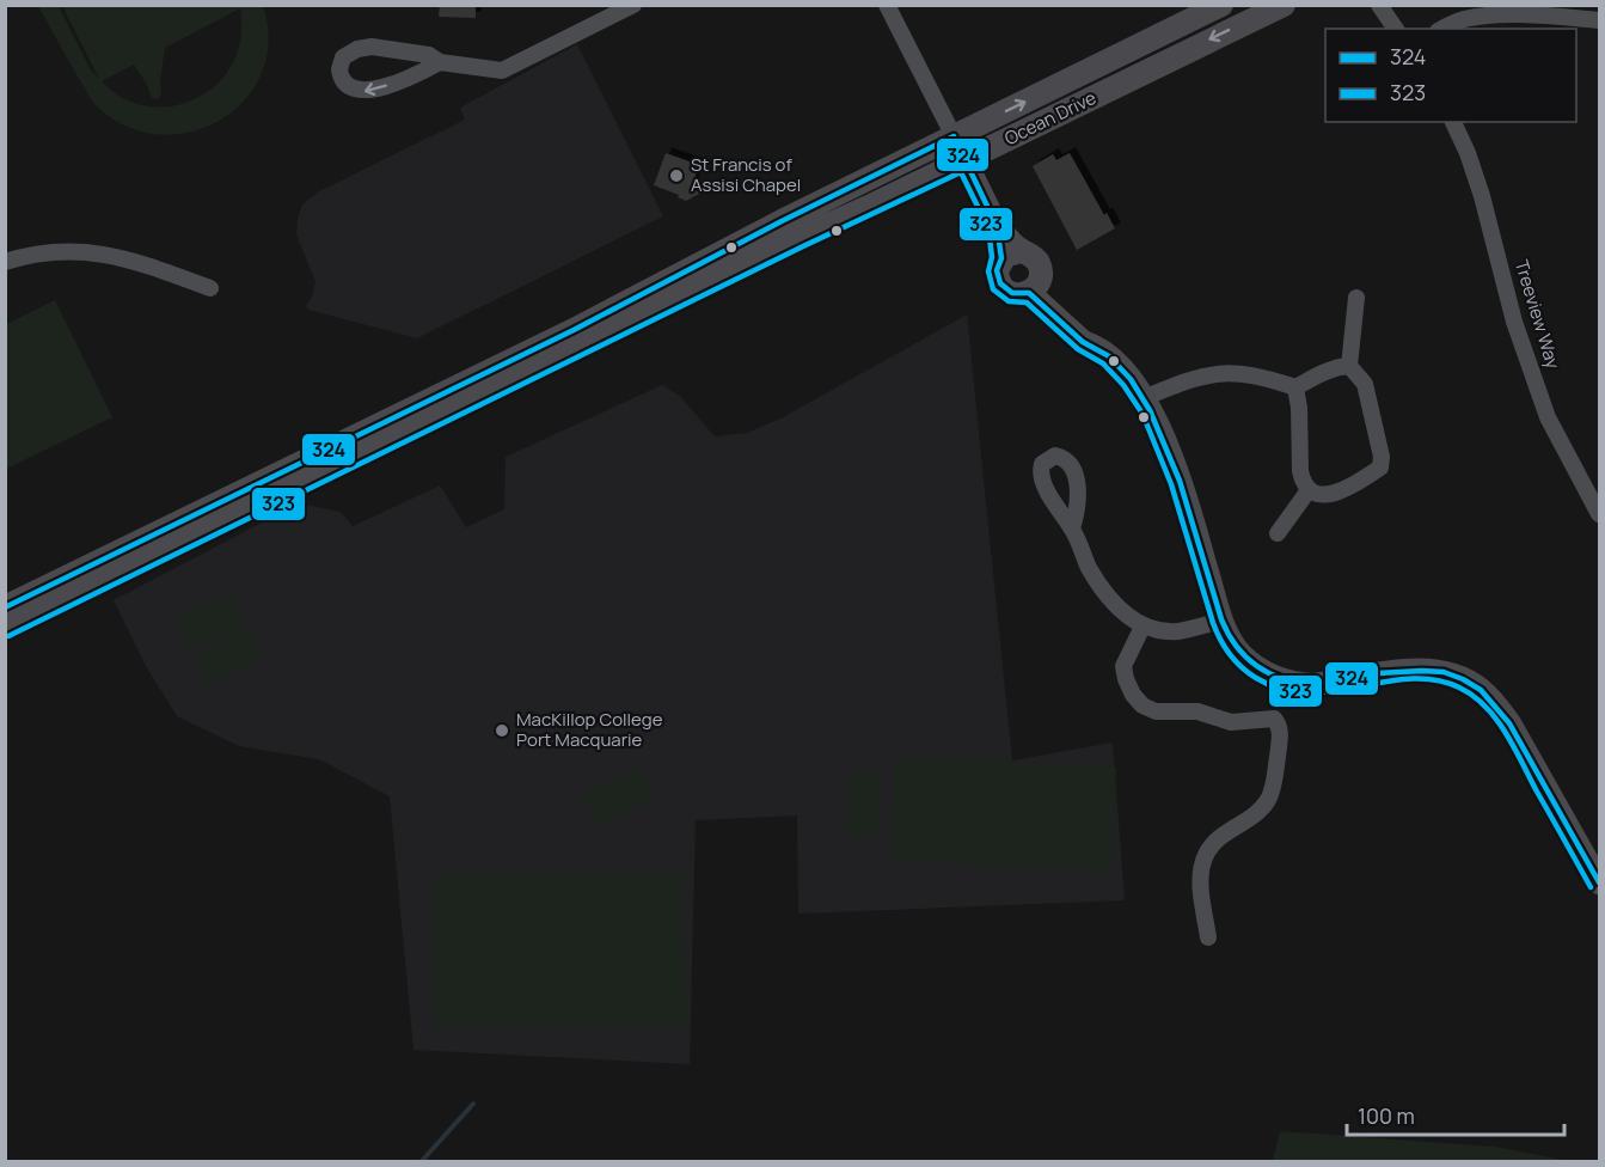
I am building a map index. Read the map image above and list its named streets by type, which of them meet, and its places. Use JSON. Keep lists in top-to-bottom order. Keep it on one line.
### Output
{"streets":{"main road":["Ocean Drive"],"street":["Treeview Way"]},"places":["St Francis of Assisi Chapel","MacKillop College Port Macquarie"],"lines":["transit line 324","transit line 323"],"legend":["324","323"],"scale_bar":"100 m"}
